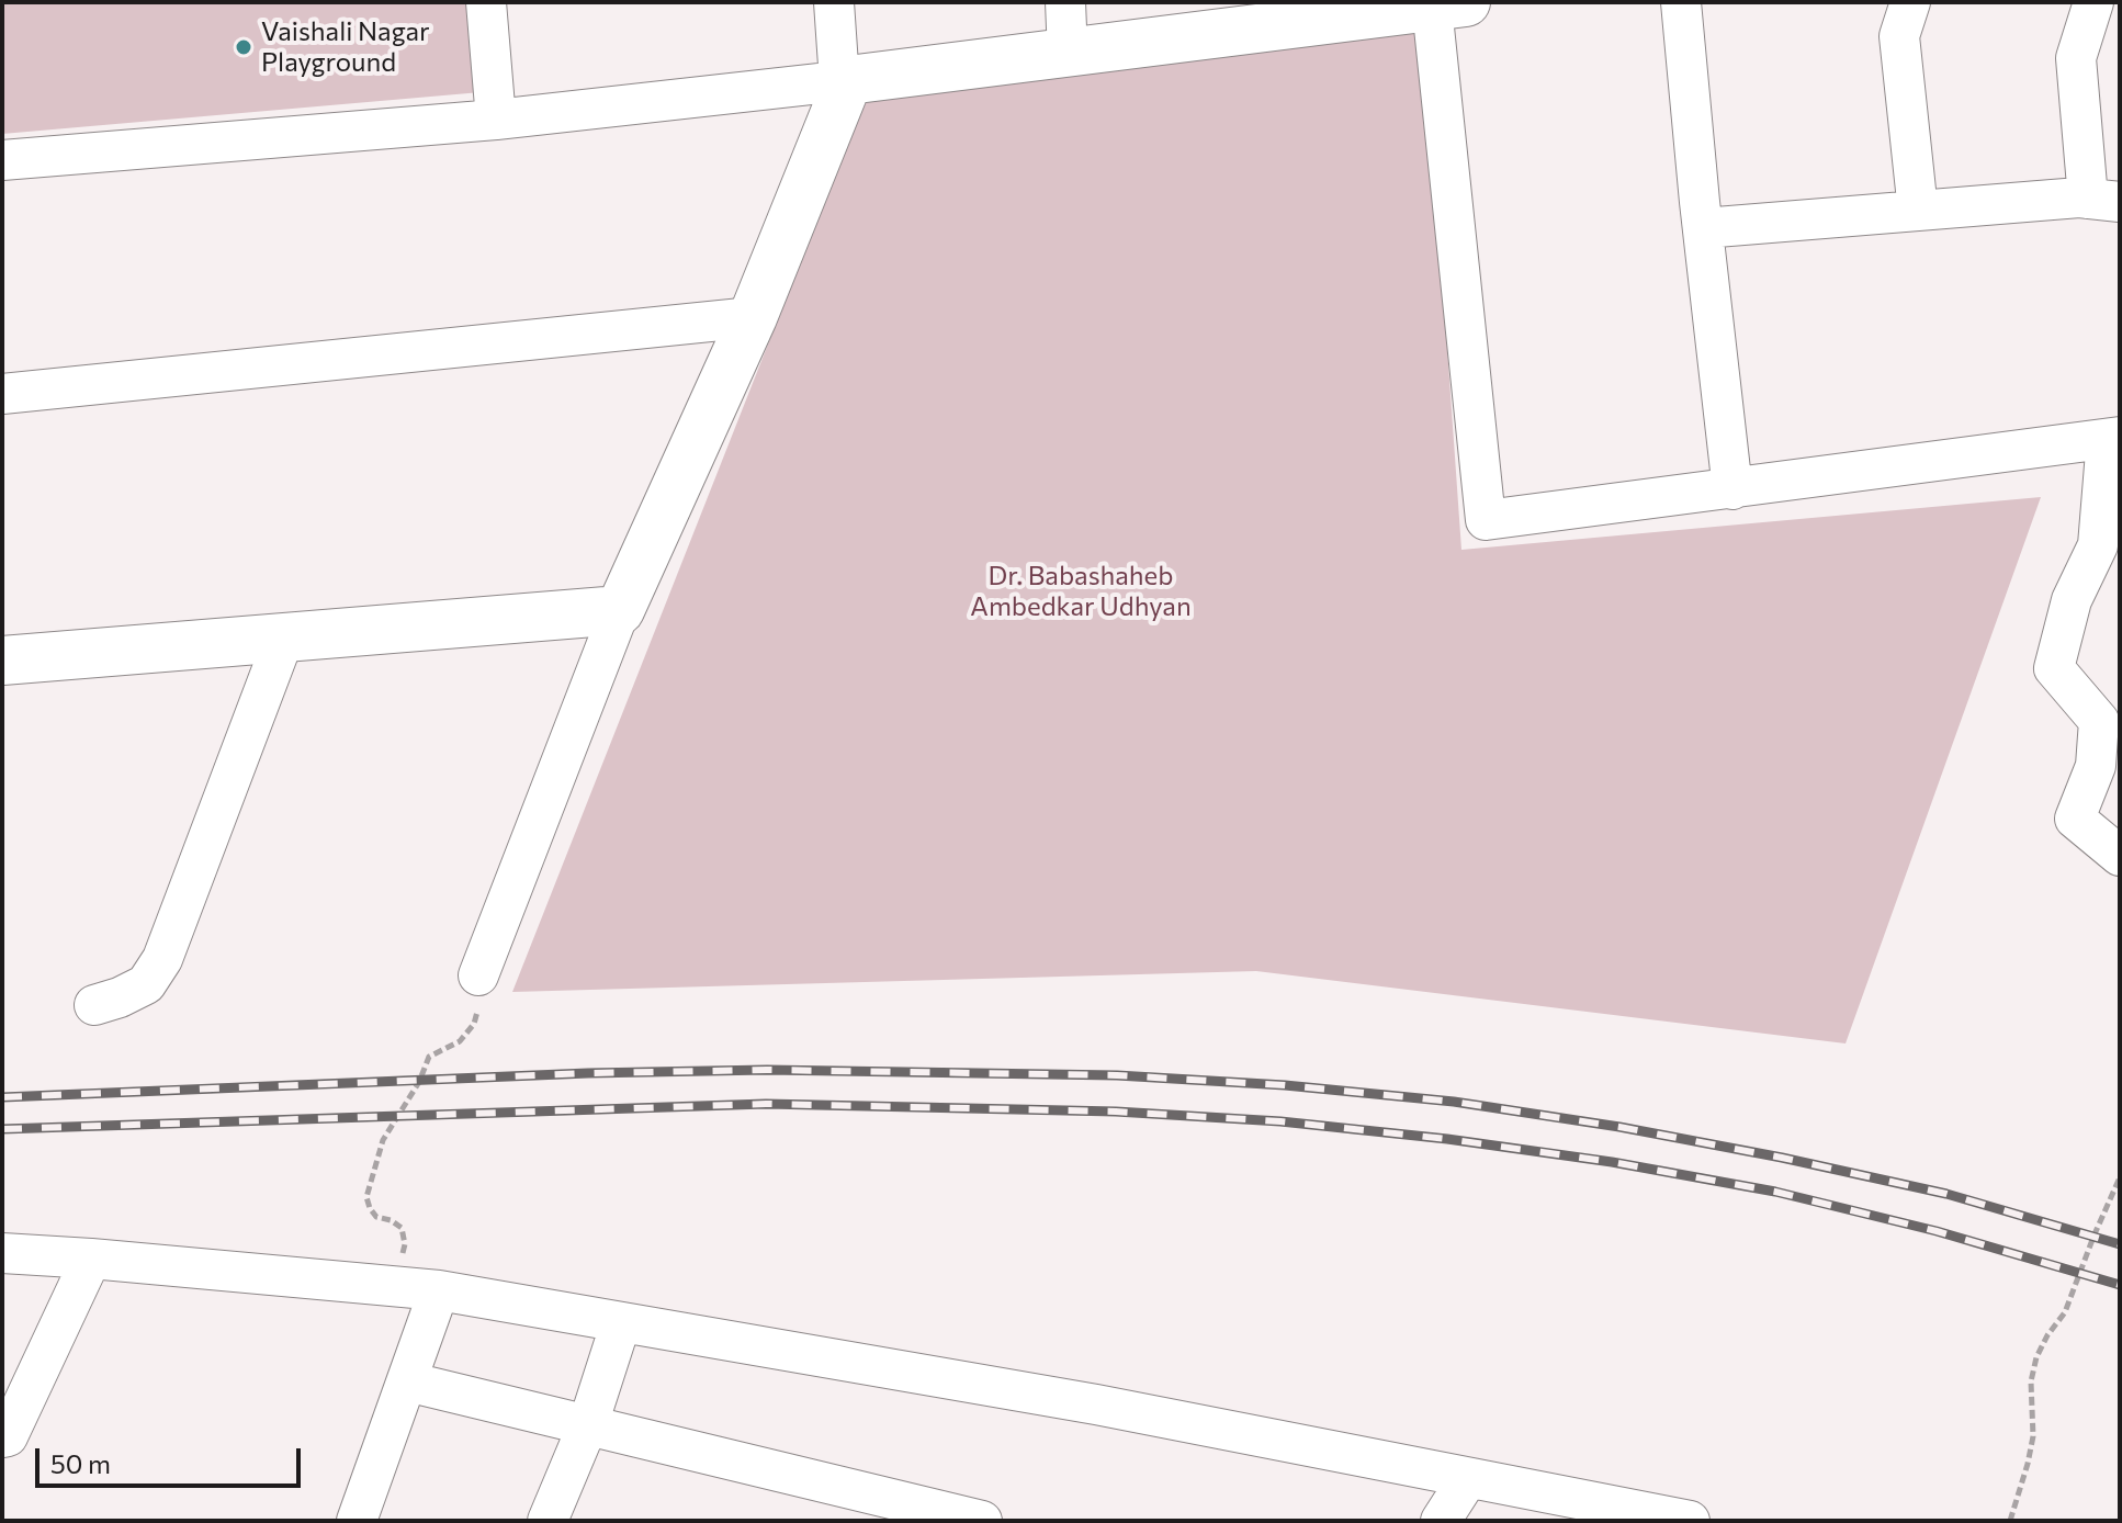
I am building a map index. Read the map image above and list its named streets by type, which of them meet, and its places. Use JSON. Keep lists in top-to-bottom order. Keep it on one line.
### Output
{"parks":["Dr. Babashaheb Ambedkar Udhyan"],"places":["Vaishali Nagar Playground"],"scale_bar":"50 m"}
